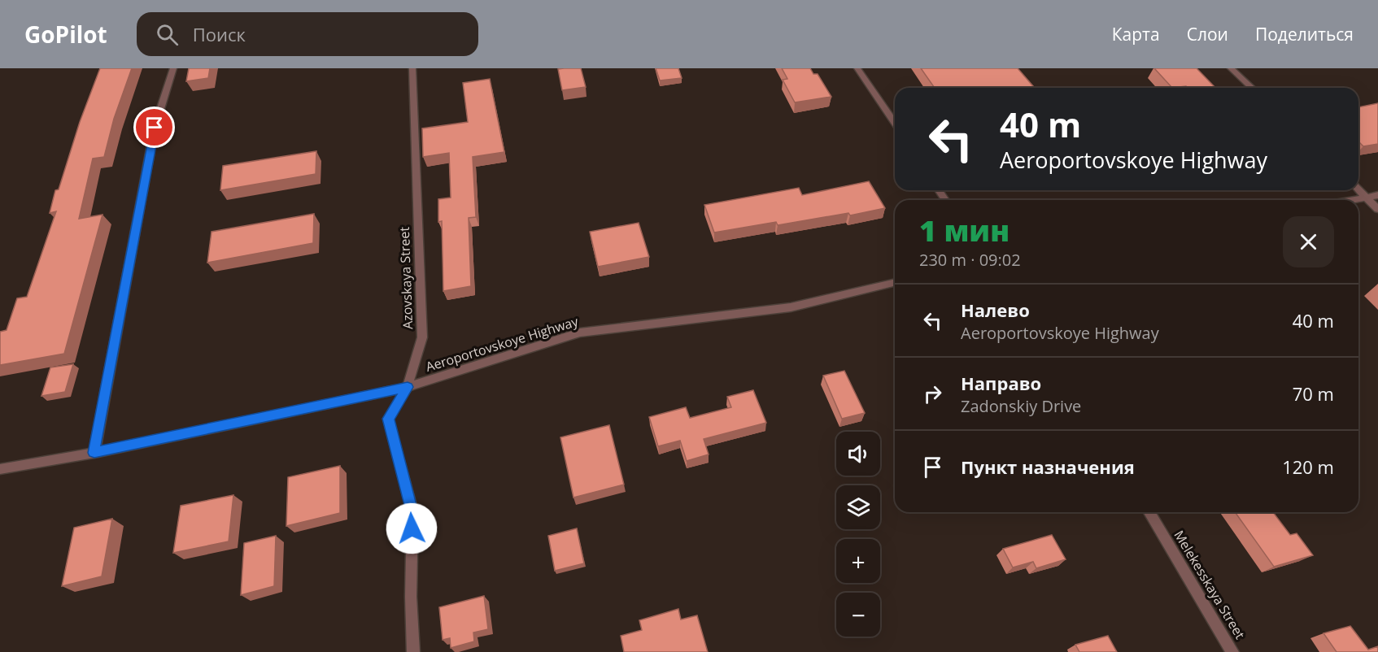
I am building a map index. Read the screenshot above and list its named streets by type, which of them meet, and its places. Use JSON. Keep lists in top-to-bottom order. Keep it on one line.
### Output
{"streets":{"street":["Azovskaya Street","Aeroportovskoye Highway","Melekesskaya Street"]},"crossings":[["Azovskaya Street","Aeroportovskoye Highway"]],"page":{"header":"GoPilot","search":"Поиск","nav":["Карта","Слои","Поделиться"],"turn":["40 m","Aeroportovskoye Highway"],"heading":["1 мин","230 m · 09:02"],"list":[{"name":"Налево","note":"Aeroportovskoye Highway","value":"40 m"},{"name":"Направо","note":"Zadonskiy Drive","value":"70 m"},{"name":"Пункт назначения","value":"120 m"}],"map_buttons":["+","−"]}}
